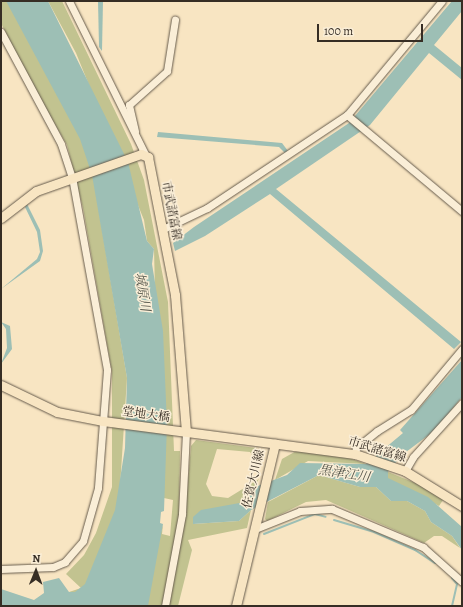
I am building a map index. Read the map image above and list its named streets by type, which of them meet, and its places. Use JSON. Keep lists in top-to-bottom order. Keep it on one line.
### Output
{"streets":{"main road":["市武諸富線","堂地大橋","佐賀大川線"]},"crossings":[["市武諸富線","堂地大橋"],["市武諸富線","佐賀大川線"],["堂地大橋","佐賀大川線"]],"water":["城原川","黒津江川"],"scale_bar":"100 m","north":"top"}
